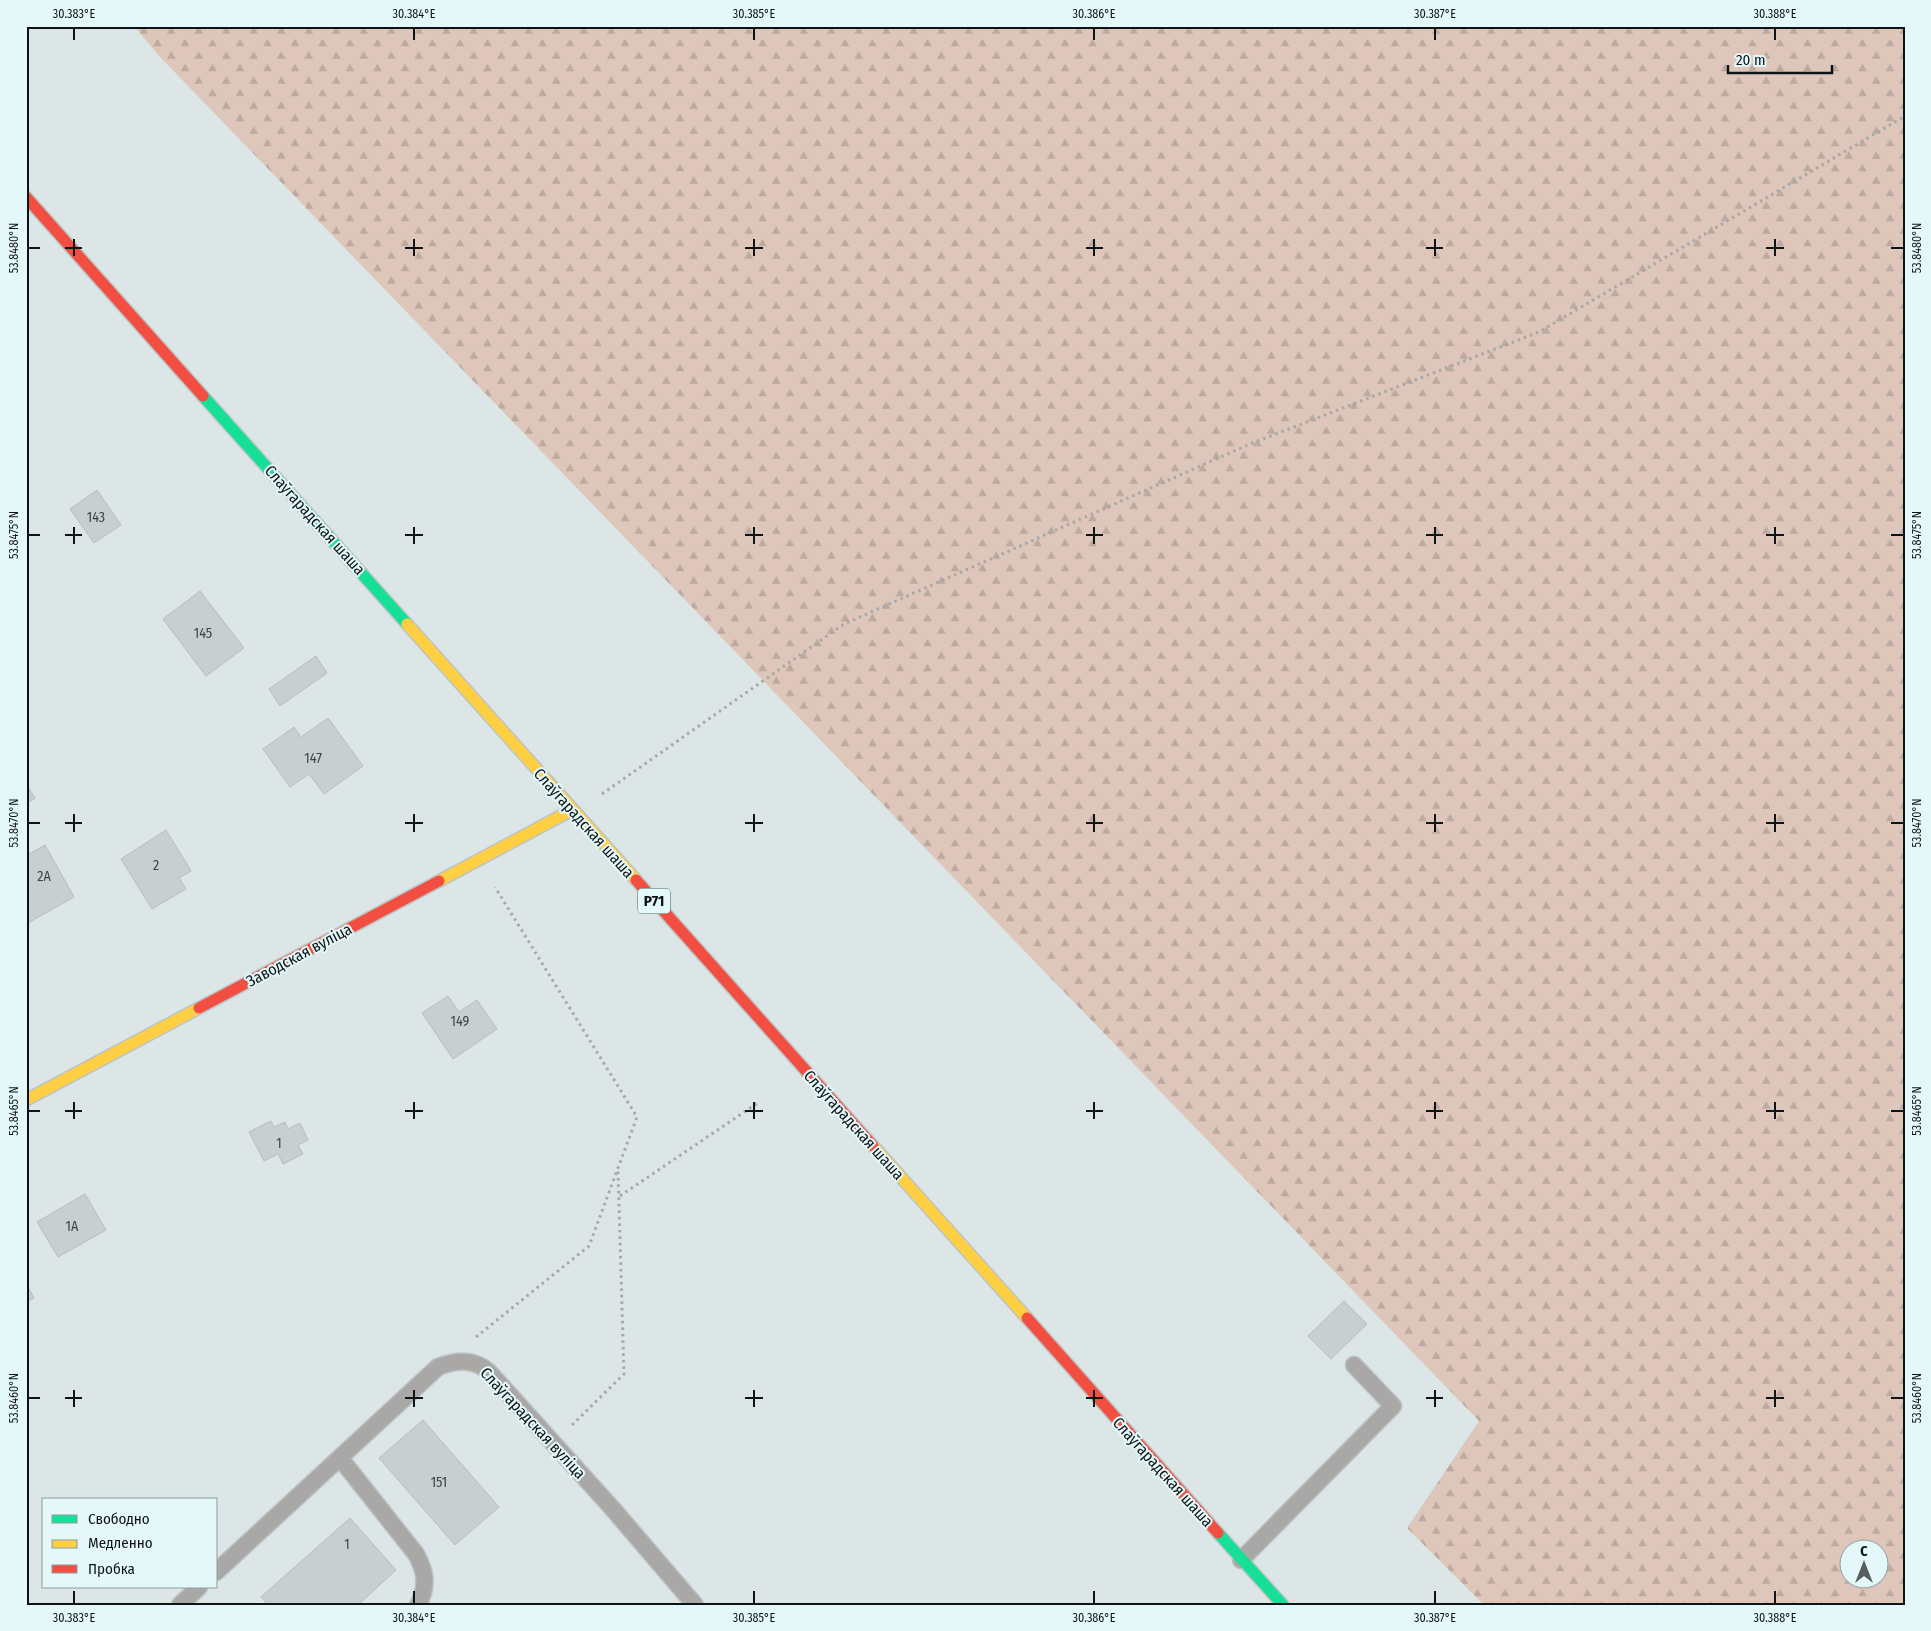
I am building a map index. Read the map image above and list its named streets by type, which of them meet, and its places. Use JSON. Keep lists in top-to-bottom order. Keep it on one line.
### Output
{"streets":{"main road":["Слаўгарадская шаша","Р71","Заводская вуліца"],"lane":["Слаўгарадская вуліца"]},"crossings":[["Слаўгарадская шаша","Заводская вуліца"]],"house_numbers":["143","145","147","2","2А","149","1","1А","151","1"],"legend":["Свободно","Медленно","Пробка"],"scale_bar":"20 m","north":"top","coordinates":["30.383°E","30.384°E","30.385°E","30.386°E","30.387°E","30.388°E","53.8480°N","53.8475°N","53.8470°N","53.8465°N","53.8460°N"]}
